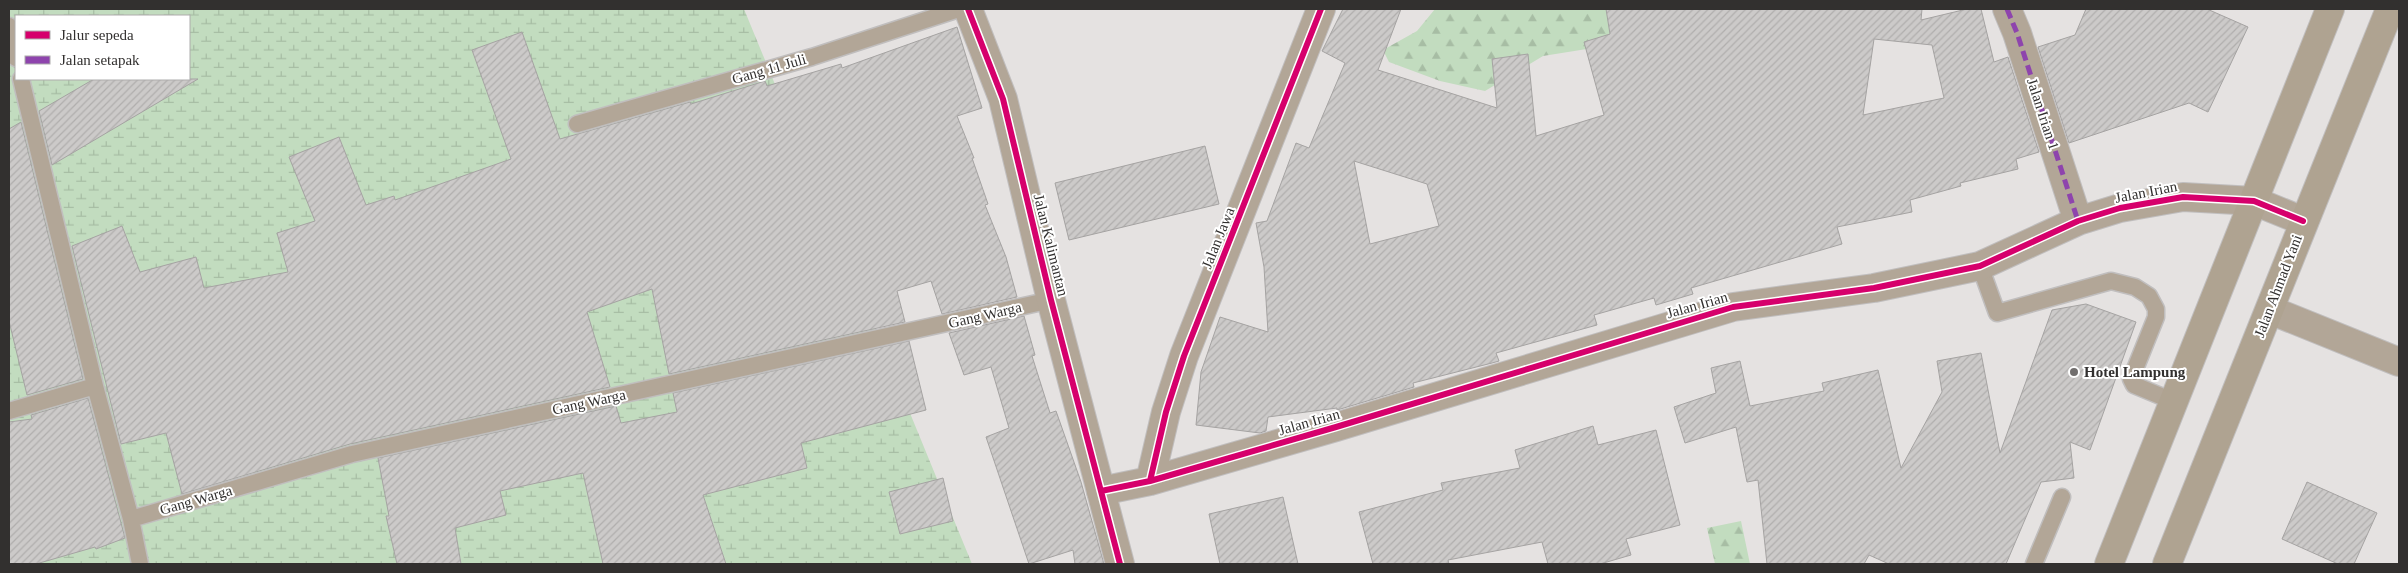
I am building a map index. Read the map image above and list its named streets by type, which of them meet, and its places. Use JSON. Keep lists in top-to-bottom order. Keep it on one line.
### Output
{"streets":{"main road":["Jalan Ahmad Yani"],"street":["Jalan Irian 1","Jalan Irian","Jalan Jawa","Jalan Kalimantan"],"lane":["Gang 11 Juli","Gang Warga"]},"crossings":[["Jalan Irian 1","Jalan Irian"],["Jalan Irian","Jalan Jawa"],["Jalan Irian","Jalan Kalimantan"],["Jalan Irian","Jalan Ahmad Yani"],["Jalan Kalimantan","Gang Warga"]],"places":["Hotel Lampung"],"legend":["Jalur sepeda","Jalan setapak"]}
